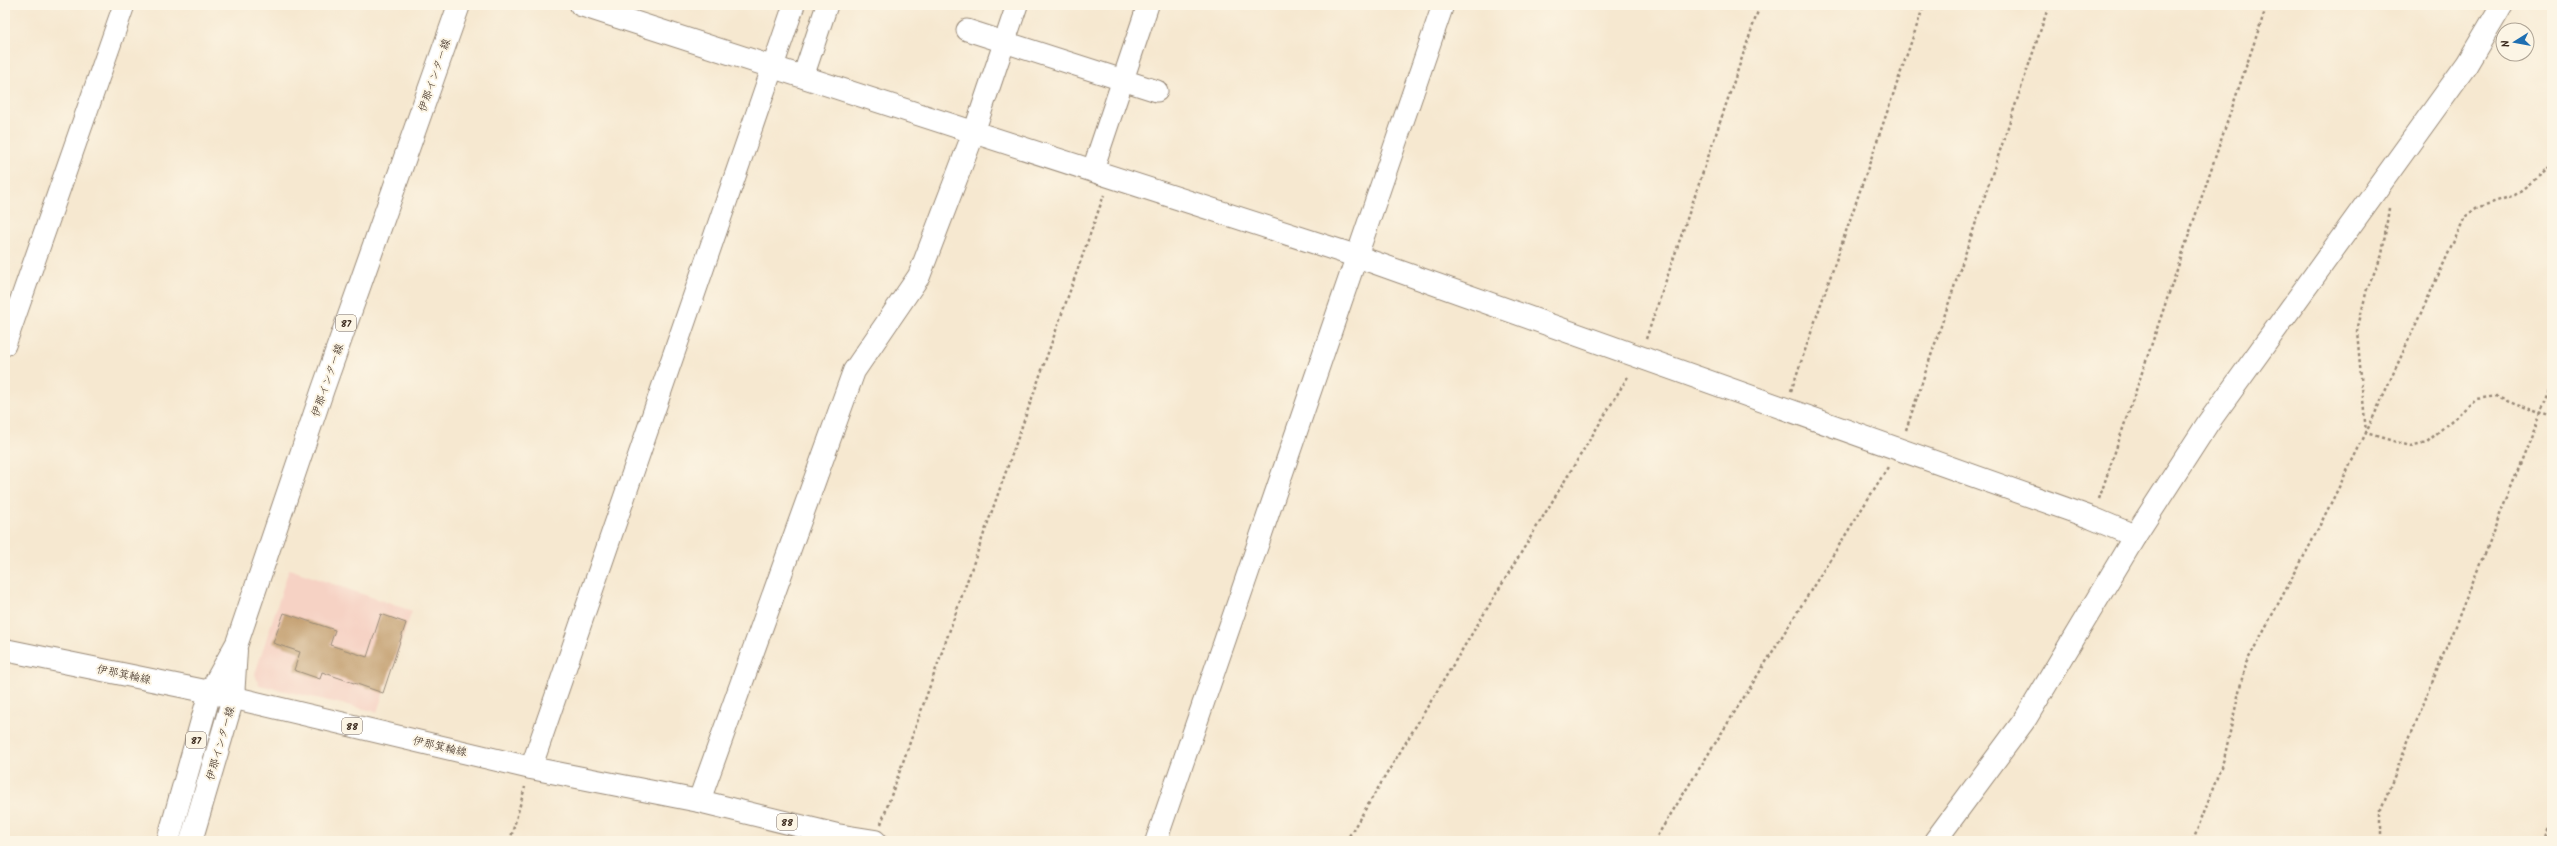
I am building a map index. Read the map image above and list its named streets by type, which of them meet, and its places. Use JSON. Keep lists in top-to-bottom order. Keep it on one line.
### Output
{"streets":{"street":["伊那インター線","87","伊那箕輪線","88"]},"crossings":[["伊那インター線","伊那箕輪線"]],"north":"left"}
